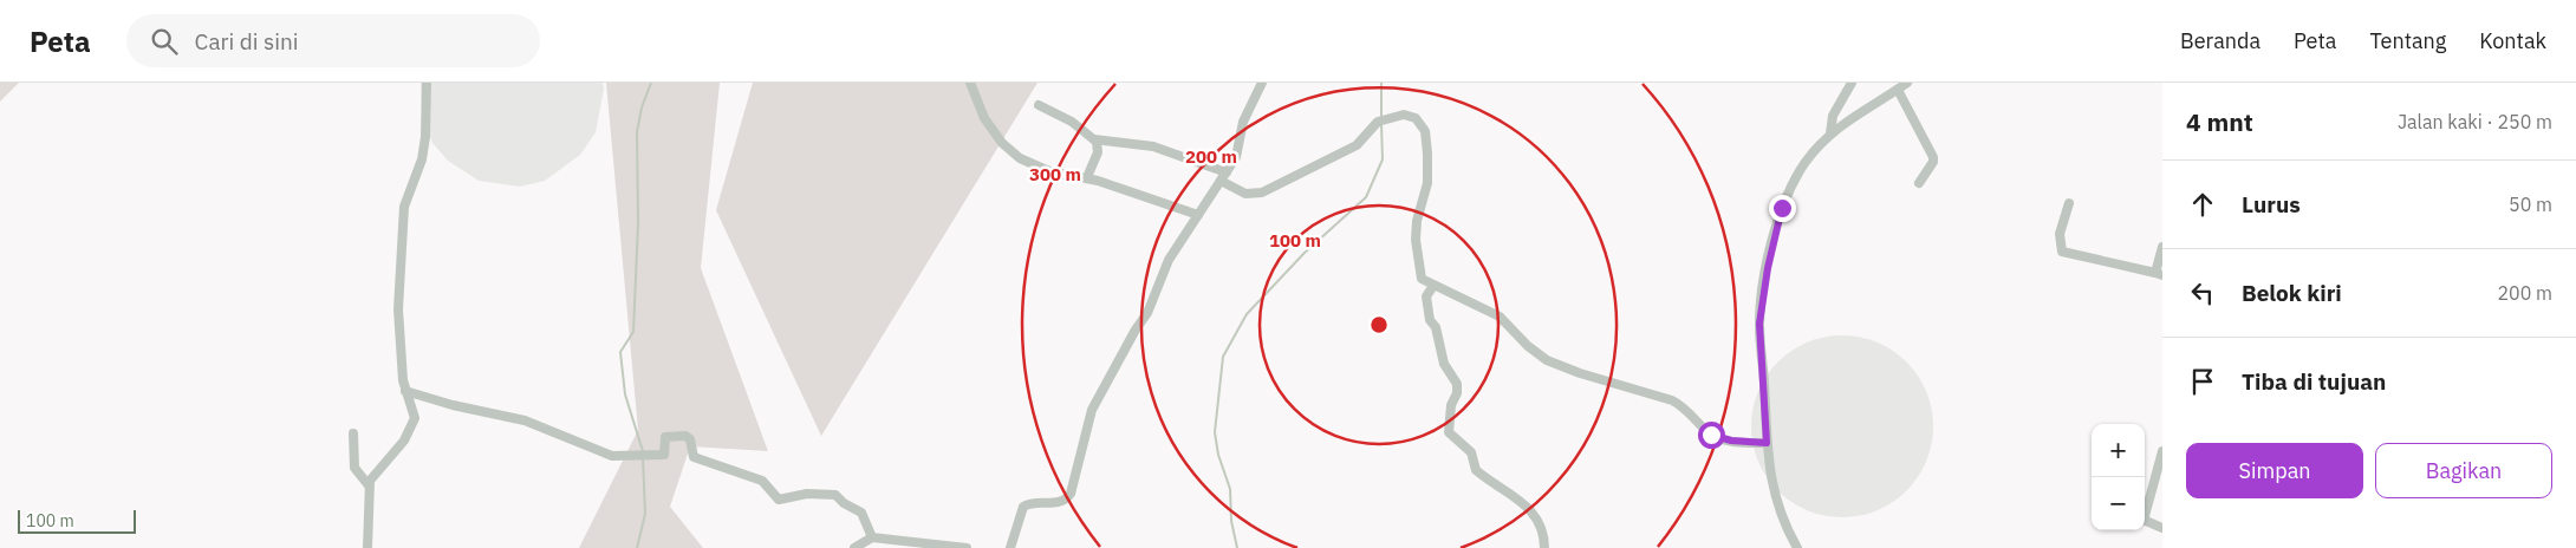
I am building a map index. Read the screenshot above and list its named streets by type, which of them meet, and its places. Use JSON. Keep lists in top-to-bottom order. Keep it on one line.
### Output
{"scale_bar":"100 m","page":{"header":"Peta","search":"Cari di sini","nav":["Beranda","Peta","Tentang","Kontak"],"heading":["4 mnt","Jalan kaki · 250 m"],"list":[["Lurus","50 m"],["Belok kiri","200 m"],"Tiba di tujuan"],"map_buttons":["+","−"],"buttons":["Simpan","Bagikan"],"scale":"100 m"},"rings":["200 m","300 m","100 m"]}
